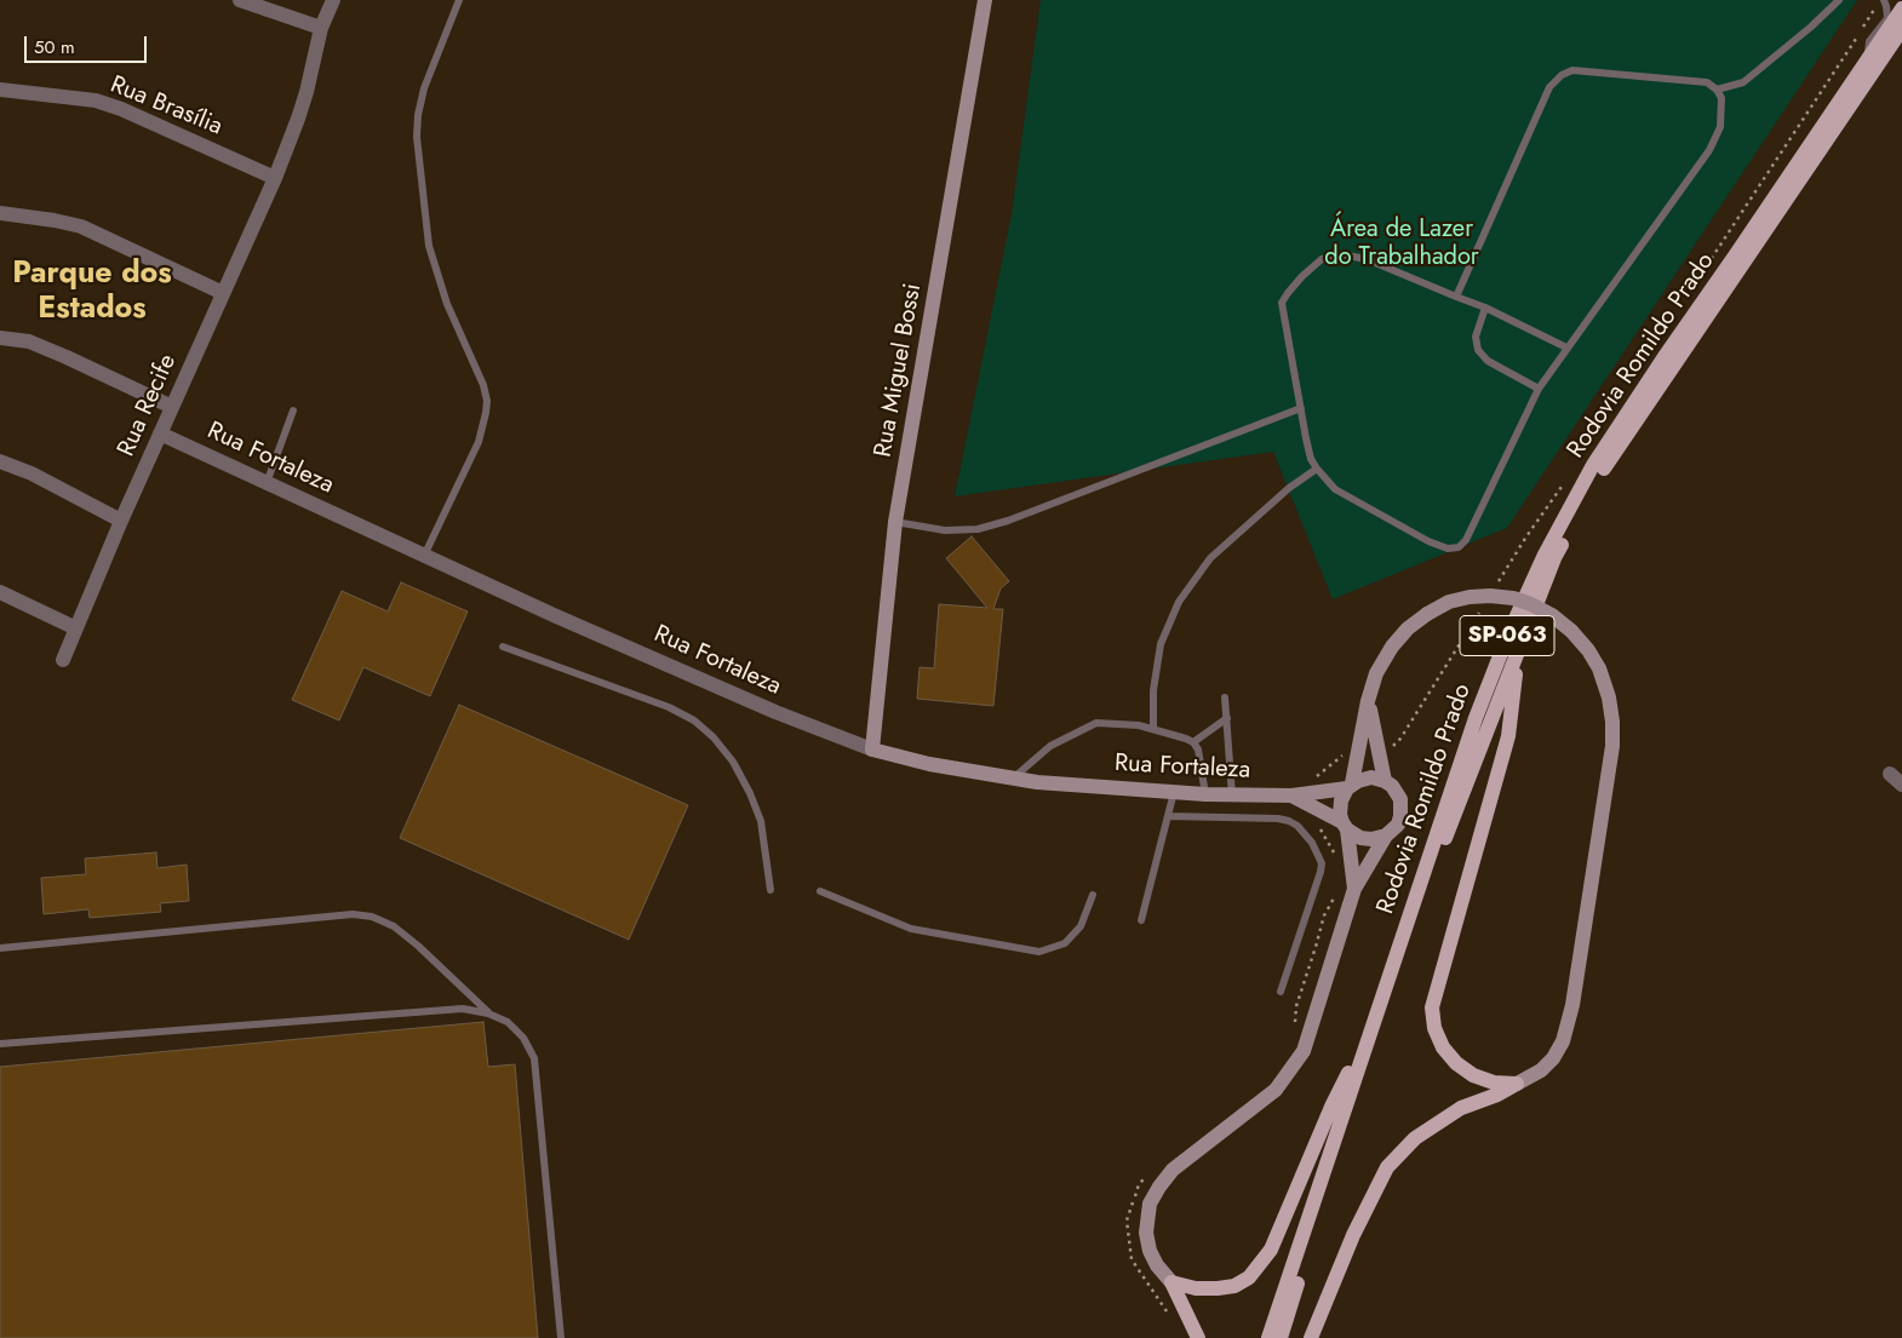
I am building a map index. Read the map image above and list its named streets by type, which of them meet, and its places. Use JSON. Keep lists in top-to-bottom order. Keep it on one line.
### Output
{"streets":{"main road":["Rodovia Romildo Prado","Rua Miguel Bossi","Rua Fortaleza","SP-063"],"street":["Rua Brasília","Rua Recife"]},"crossings":[["Rua Brasília","Rua Recife"],["Rua Miguel Bossi","Rua Fortaleza"],["Rua Recife","Rua Fortaleza"]],"districts":["Parque dos Estados"],"parks":["Área de Lazer do Trabalhador"],"scale_bar":"50 m"}
